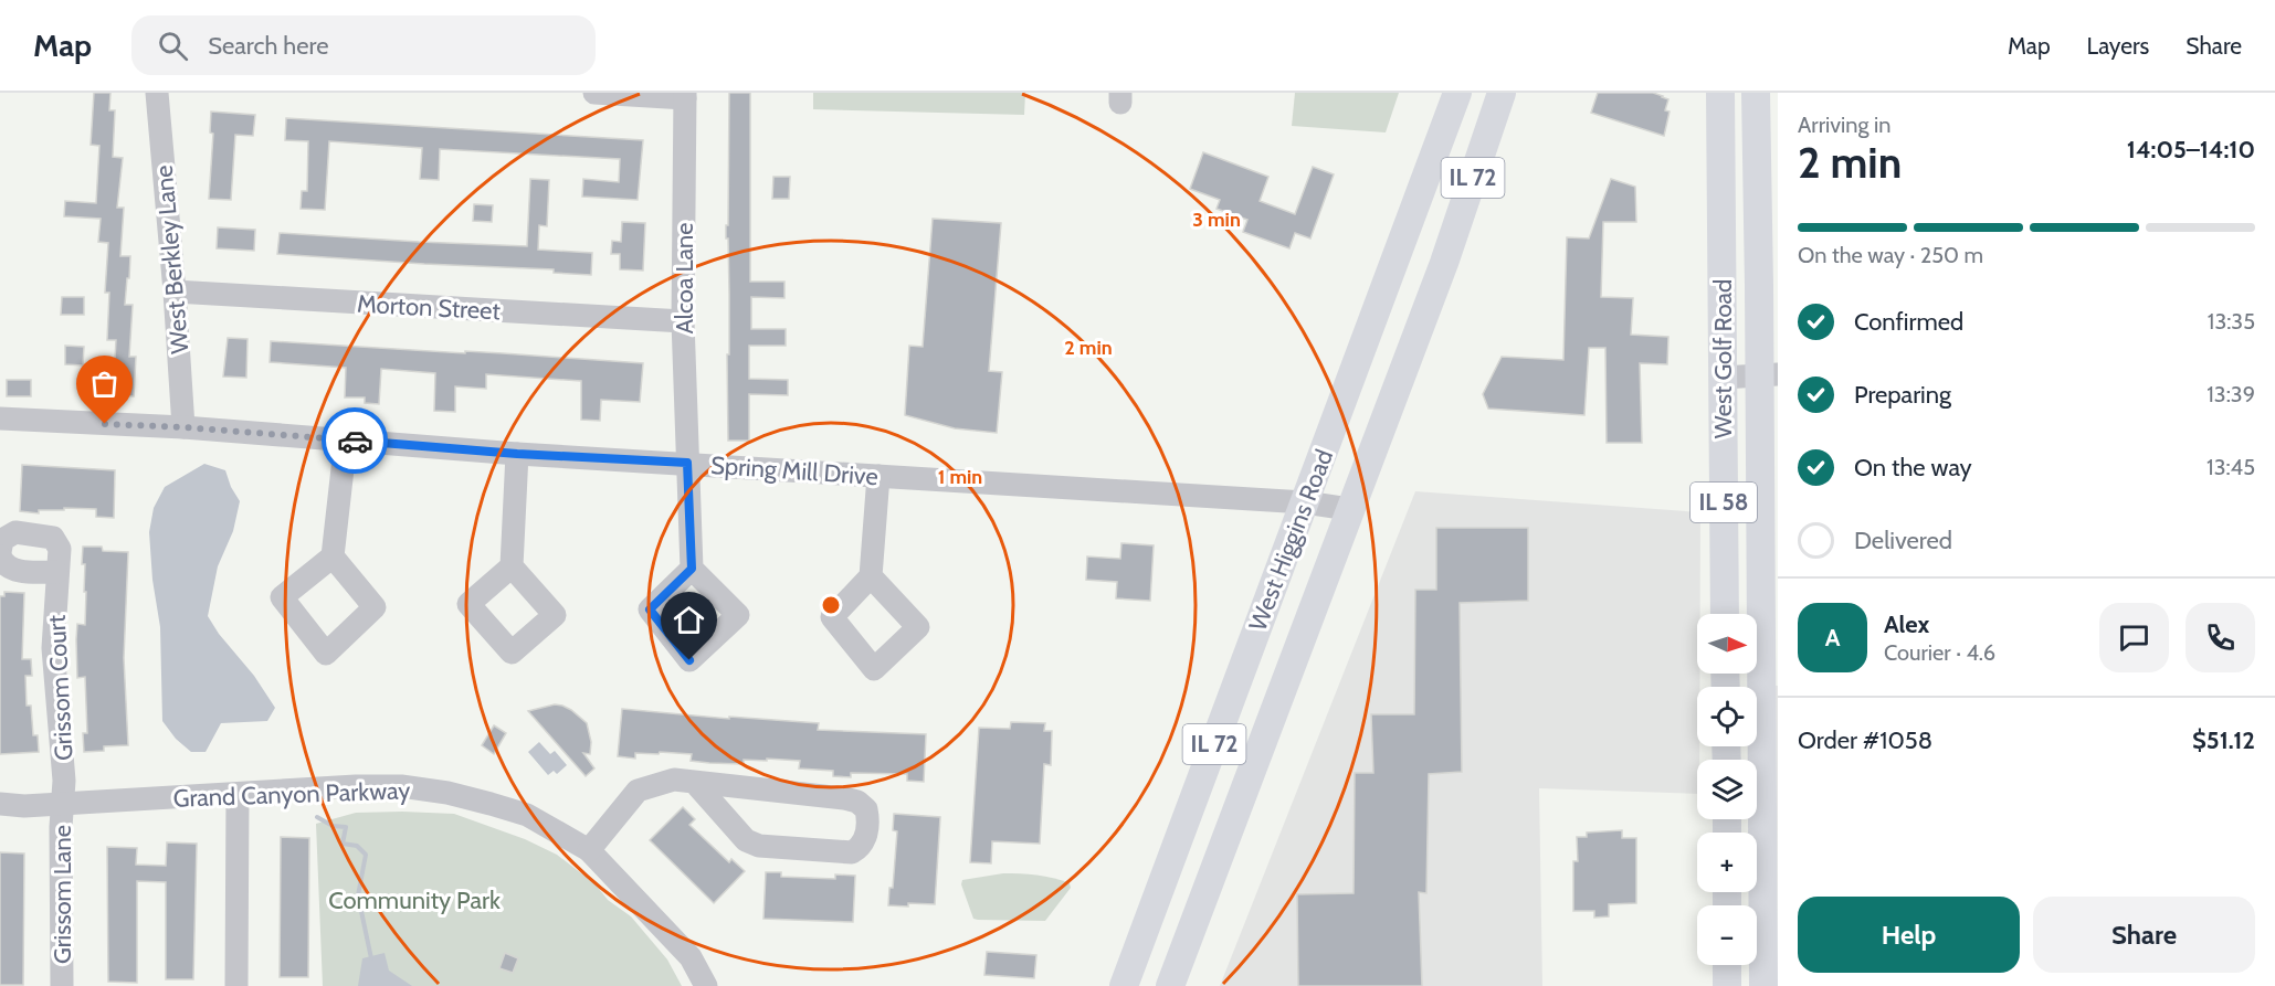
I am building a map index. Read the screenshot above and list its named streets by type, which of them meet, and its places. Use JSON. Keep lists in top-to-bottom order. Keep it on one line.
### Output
{"streets":{"main road":["IL 72","West Golf Road","IL 58","West Higgins Road"],"street":["West Berkley Lane","Alcoa Lane","Morton Street","Spring Mill Drive","Grissom Court","Grand Canyon Parkway","Grissom Lane"]},"crossings":[["West Berkley Lane","Morton Street"],["West Berkley Lane","Spring Mill Drive"],["Alcoa Lane","Morton Street"],["Alcoa Lane","Spring Mill Drive"],["Spring Mill Drive","West Higgins Road"],["Grissom Court","Grand Canyon Parkway"],["Grissom Court","Grissom Lane"],["Grand Canyon Parkway","Grissom Lane"]],"parks":["Community Park"],"north":"right","page":{"header":"Map","search":"Search here","nav":["Map","Layers","Share"],"heading":["2 min","Arriving in","14:05–14:10"],"panel":["Alex","Courier · 4.6","Order #1058","$51.12"],"bar":"On the way · 250 m","list":[["Confirmed","13:35"],["Preparing","13:39"],["On the way","13:45"],"Delivered"],"round":"A","map_buttons":["+","−"],"buttons":["Help","Share"]},"rings":["3 min","2 min","1 min"]}
